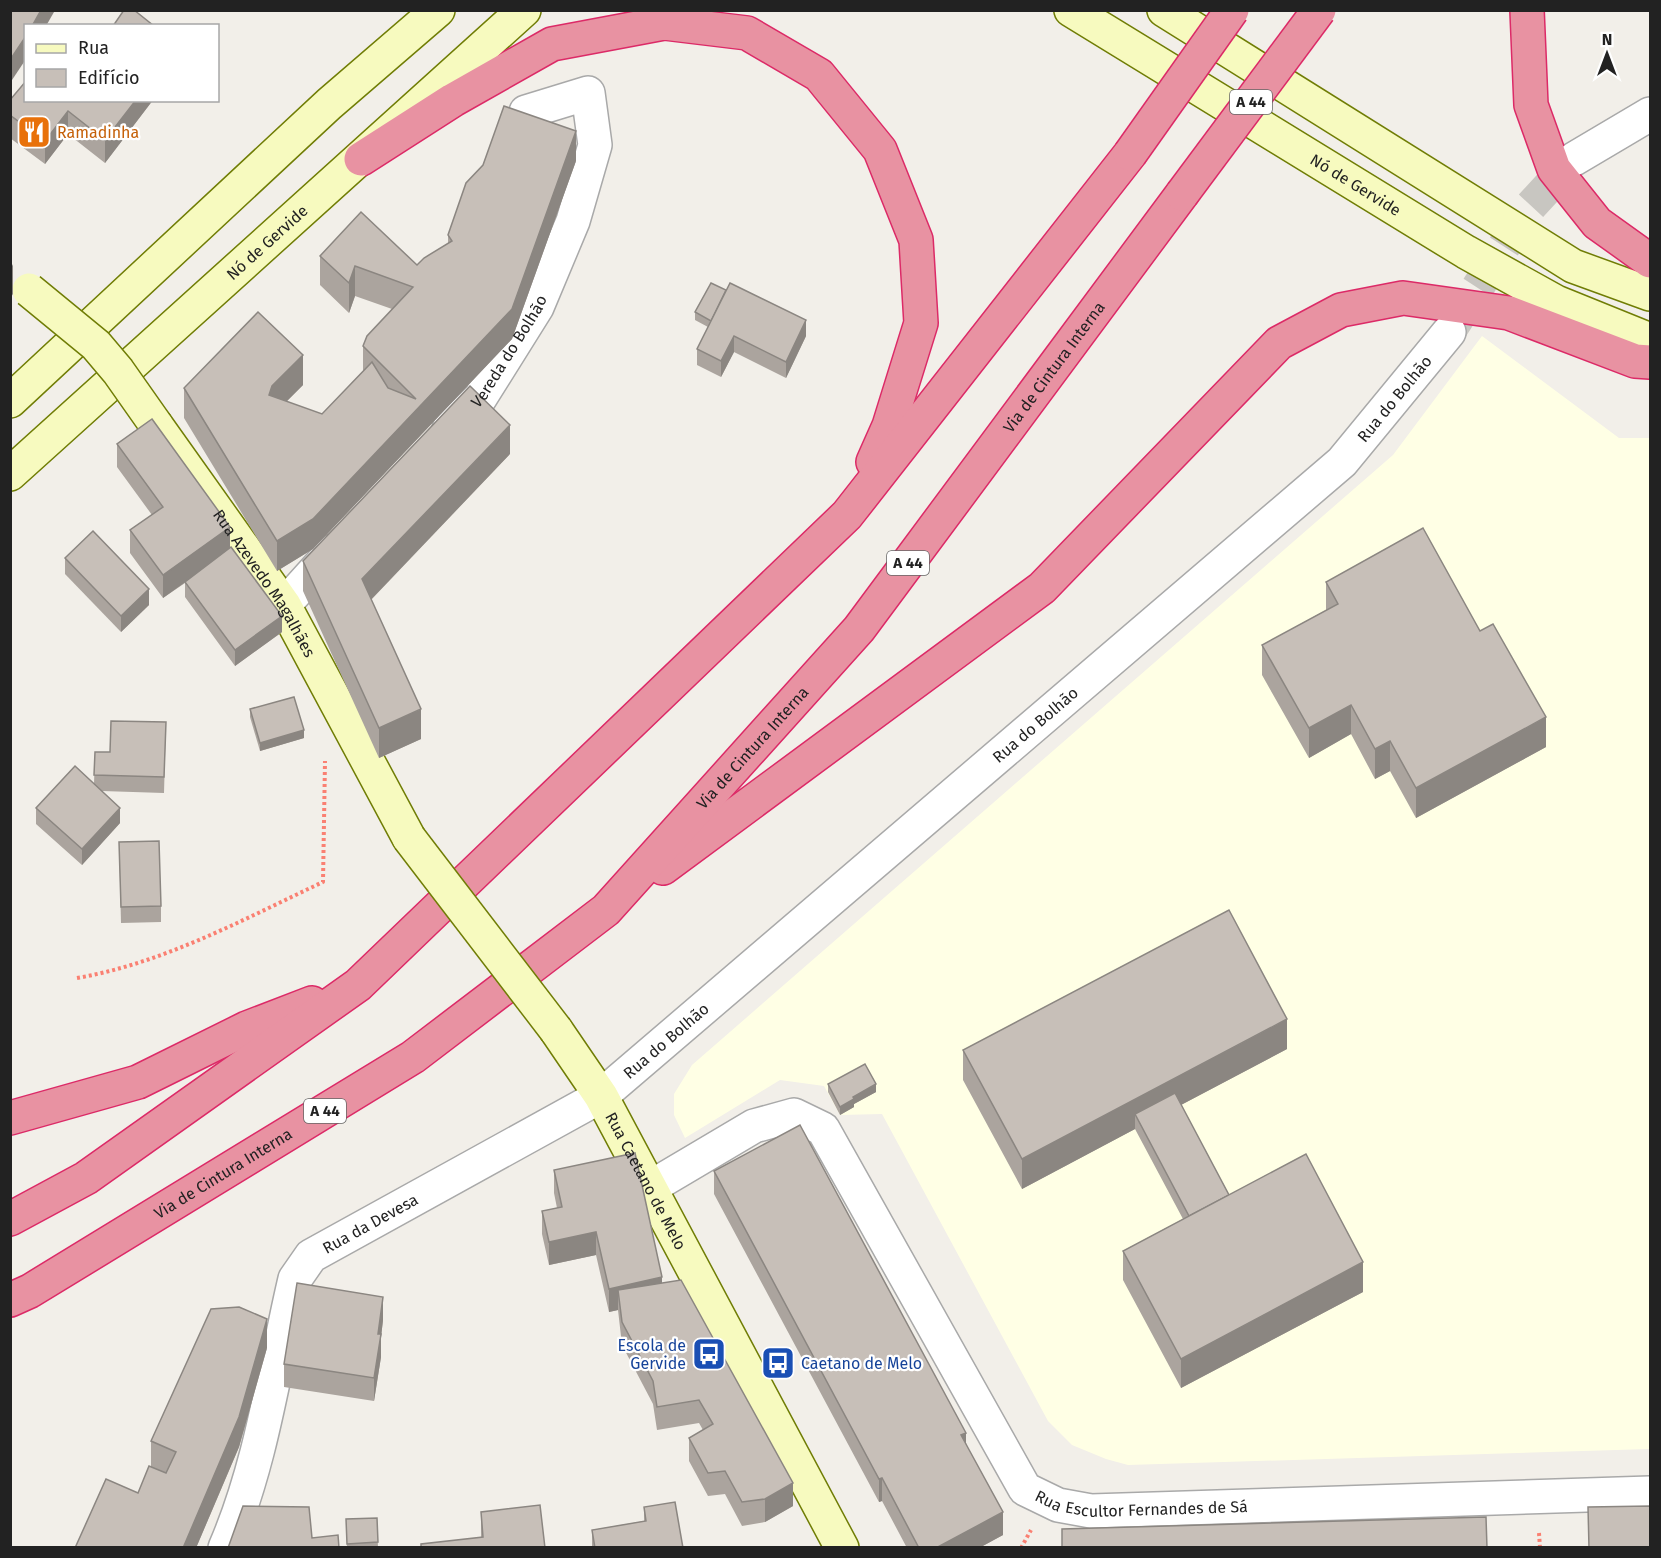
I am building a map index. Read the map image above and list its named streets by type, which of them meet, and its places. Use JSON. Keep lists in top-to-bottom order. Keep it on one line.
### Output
{"streets":{"highway":["A 44","Via de Cintura Interna"],"main road":["Nó de Gervide","Rua Azevedo Magalhães","Rua Caetano de Melo"],"street":["Vereda do Bolhão","Rua do Bolhão","Rua da Devesa","Rua Escultor Fernandes de Sá"]},"crossings":[["Rua do Bolhão","Rua Caetano de Melo"],["Rua do Bolhão","Rua da Devesa"],["Rua Azevedo Magalhães","Rua Caetano de Melo"],["Rua Caetano de Melo","Rua da Devesa"],["Rua Caetano de Melo","Rua Escultor Fernandes de Sá"]],"places":{"restaurant":["Ramadinha"],"bus stop":["Escola de Gervide","Caetano de Melo"]},"legend":["Rua","Edifício"],"north":"top"}
